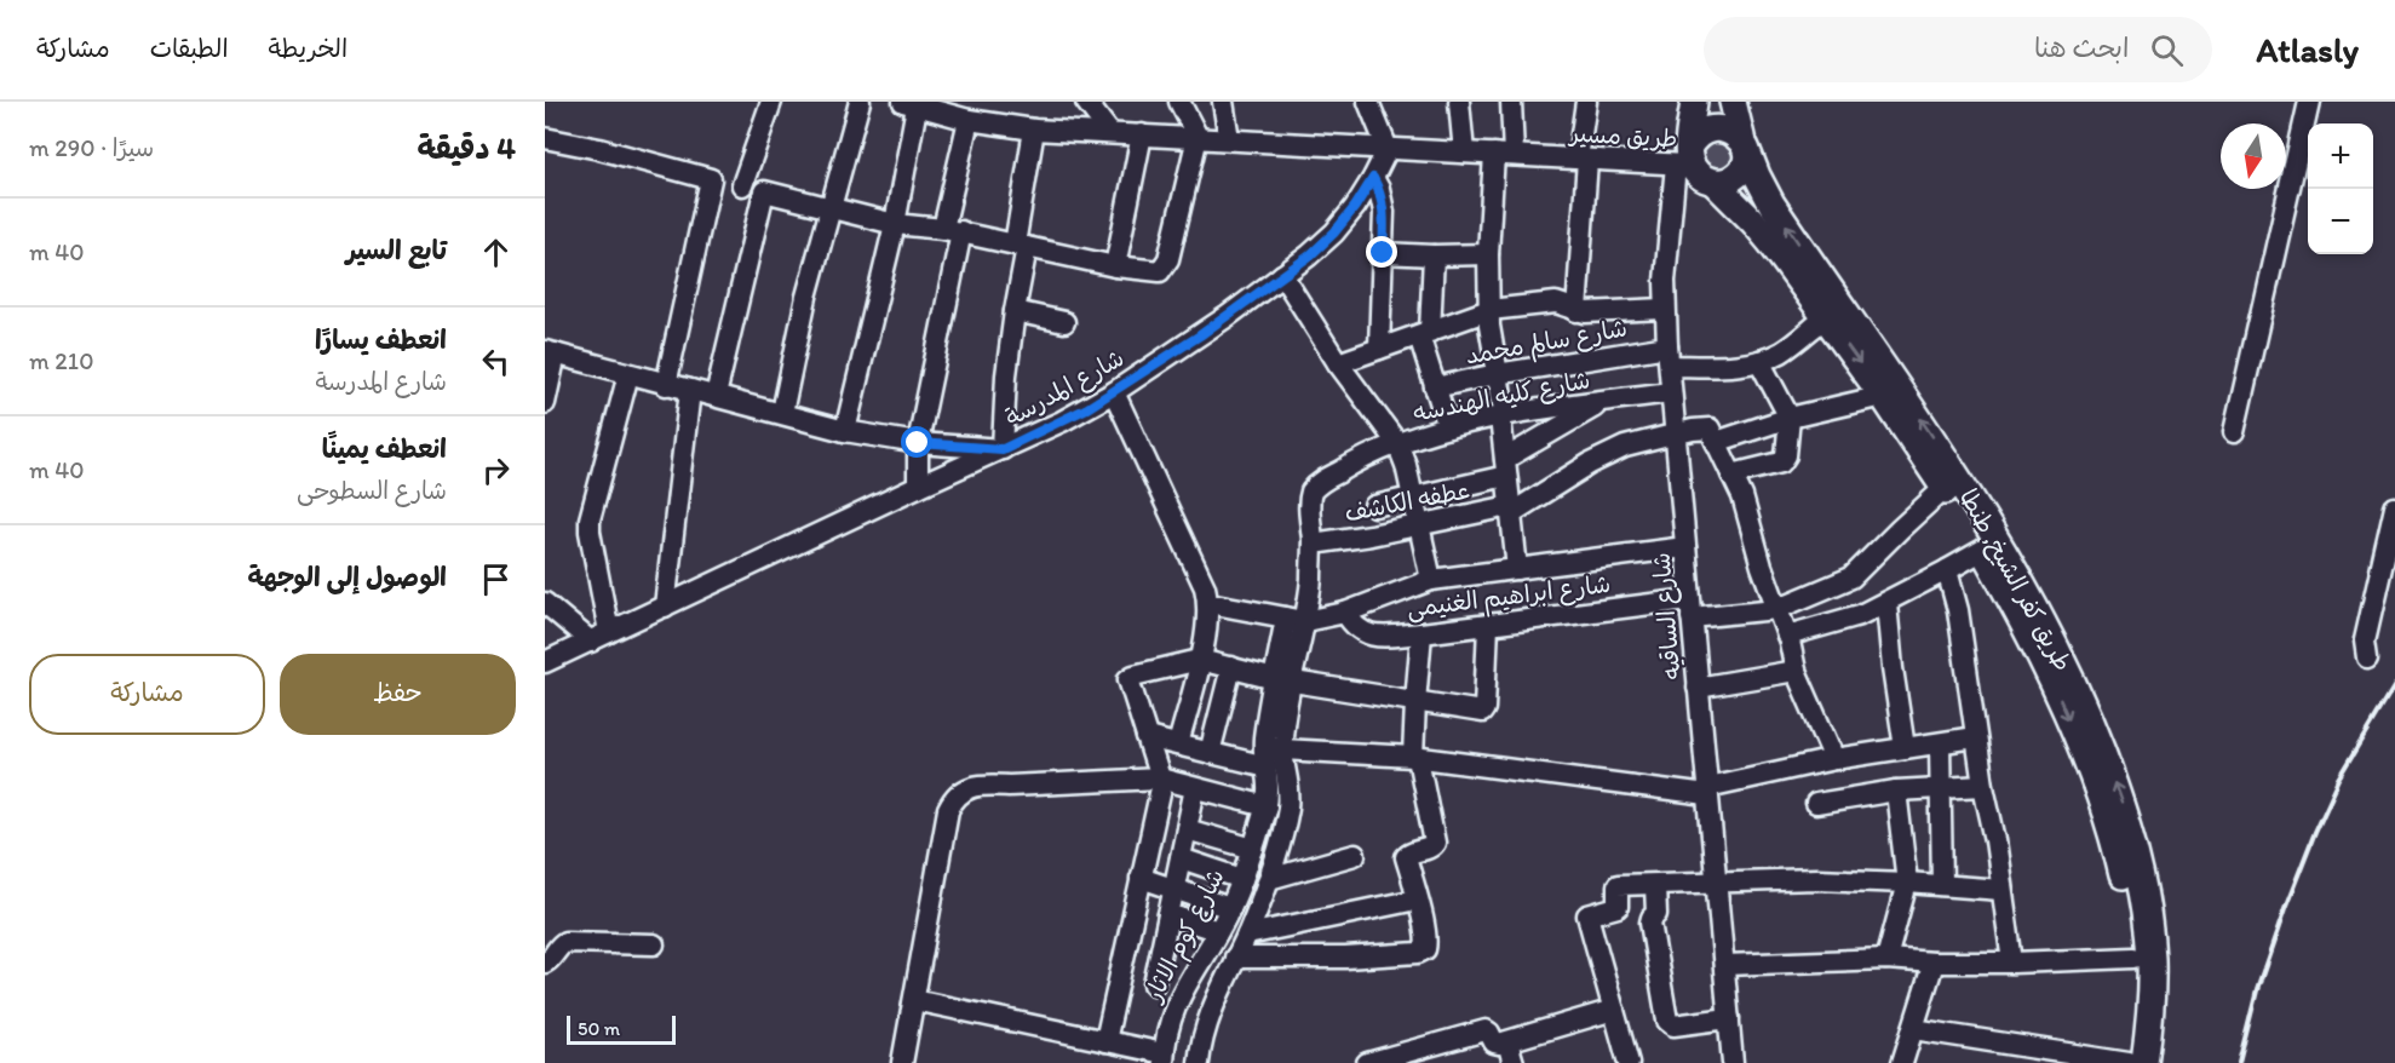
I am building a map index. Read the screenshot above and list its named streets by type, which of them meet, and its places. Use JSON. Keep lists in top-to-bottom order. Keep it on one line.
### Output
{"streets":{"main road":["طريق كفر الشيخ, طنطا"],"street":["طريق مسير","شارع سالم محمد","شارع المدرسة","شارع كليه الهندسه","عطفه الكاشف","شارع ابراهيم الغنيمى","شارع الساقيه","شارع كوم الاثار"]},"crossings":[["طريق مسير","شارع المدرسة"],["طريق مسير","طريق كفر الشيخ, طنطا"],["طريق مسير","شارع الساقيه"],["شارع سالم محمد","شارع الساقيه"],["شارع كليه الهندسه","عطفه الكاشف"],["شارع كليه الهندسه","شارع الساقيه"],["شارع كليه الهندسه","شارع كوم الاثار"],["طريق كفر الشيخ, طنطا","شارع ابراهيم الغنيمى"],["طريق كفر الشيخ, طنطا","شارع الساقيه"],["شارع ابراهيم الغنيمى","شارع الساقيه"]],"scale_bar":"50 m","north":"bottom","page":{"header":"Atlasly","search":"ابحث هنا","nav":["الخريطة","الطبقات","مشاركة"],"heading":["4 دقيقة","سيرًا · 290 m"],"map_buttons":["+","−"],"list":[["تابع السير","40 m"],["انعطف يسارًا","شارع المدرسة","210 m"],["انعطف يمينًا","شارع السطوحى","40 m"],"الوصول إلى الوجهة"],"buttons":["حفظ","مشاركة"],"scale":"50 m"}}
